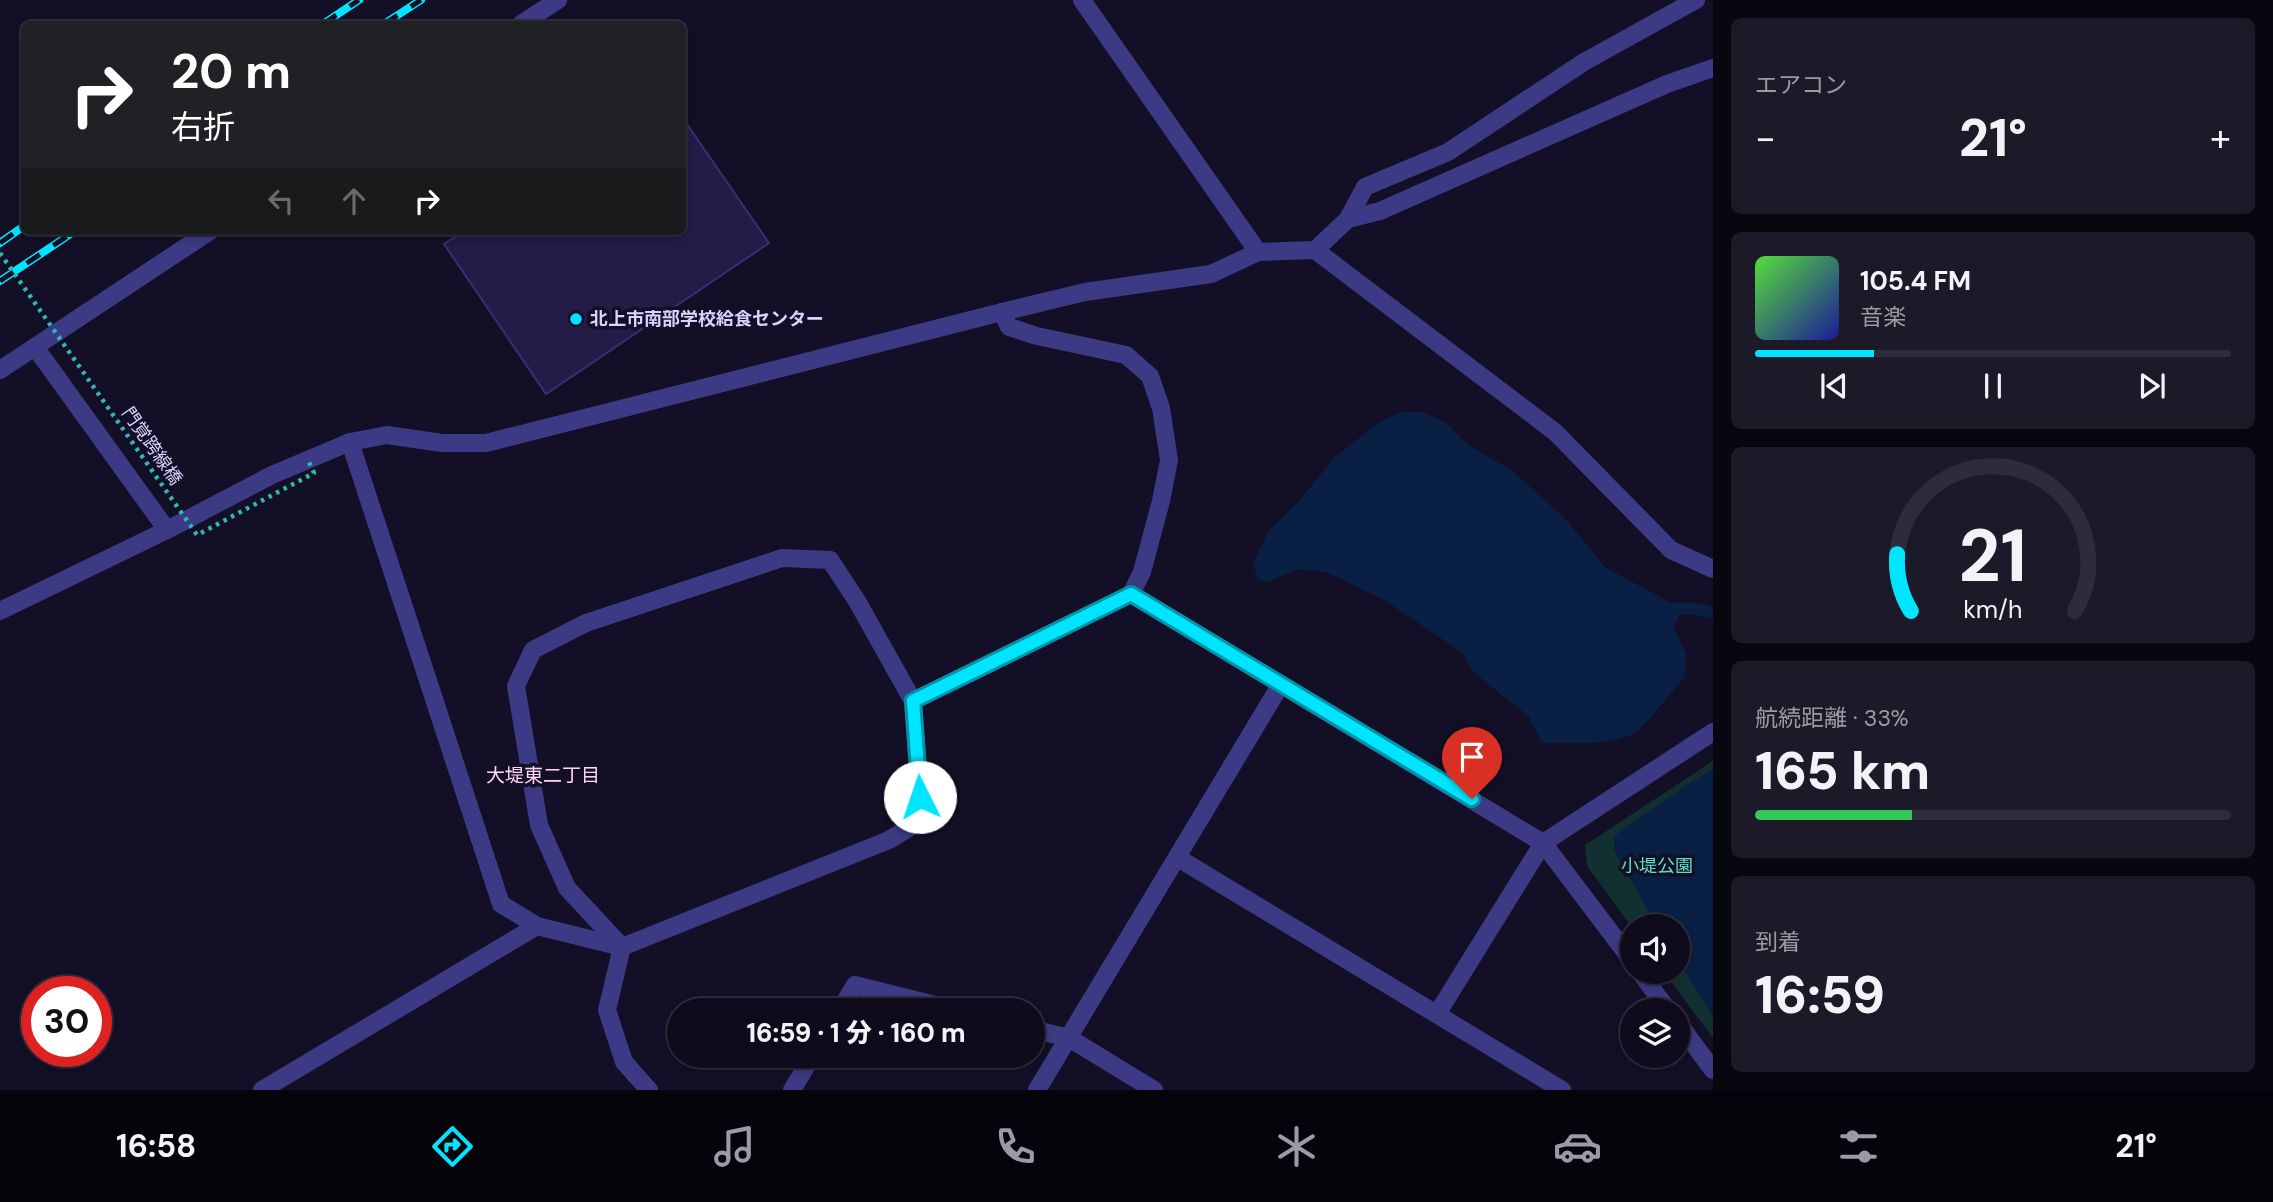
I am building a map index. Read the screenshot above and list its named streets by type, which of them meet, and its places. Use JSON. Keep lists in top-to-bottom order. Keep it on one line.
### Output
{"streets":{"path":["門覚跨線橋"]},"districts":["大堤東二丁目"],"parks":["小堤公園"],"places":["北上市南部学校給食センター"],"page":{"tile":["エアコン",["航続距離 · 33%","165 km"],["到着","16:59"]],"turn":["20 m","右折"],"heat":["−","21°","+"],"song":["105.4 FM","音楽"],"limit":"30","trip":"16:59 · 1 分 · 160 m","tabs":["16:58","21°"],"gauge":["21","km/h"]}}
